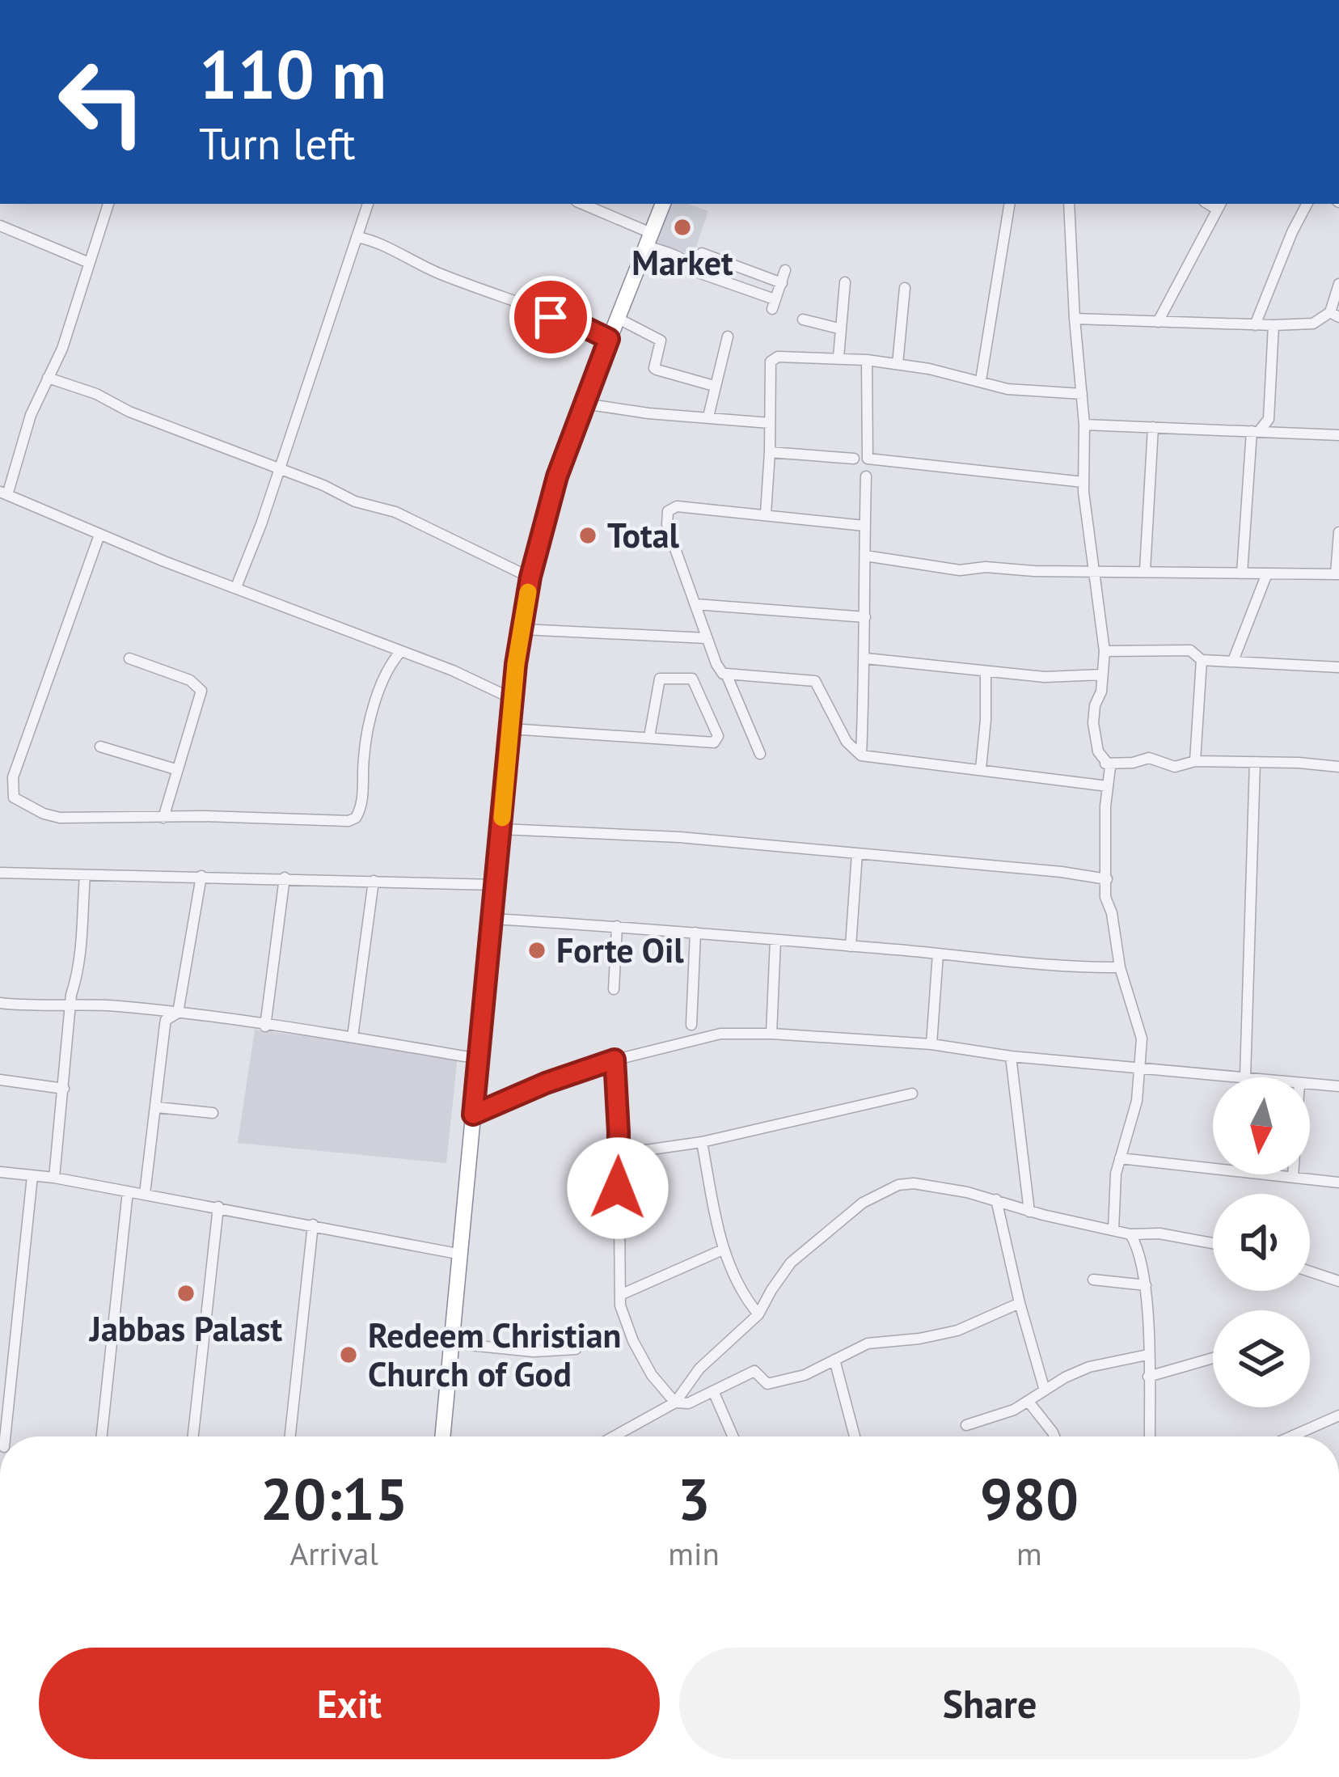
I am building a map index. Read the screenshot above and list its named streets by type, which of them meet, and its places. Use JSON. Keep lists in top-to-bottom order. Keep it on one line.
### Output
{"places":["Market","Total","Forte Oil","Jabbas Palast","Redeem Christian Church of God"],"north":"bottom","page":{"turn":["110 m","Turn left"],"eta":["20:15","Arrival","3","min","980","m"],"buttons":["Exit","Share"]}}
